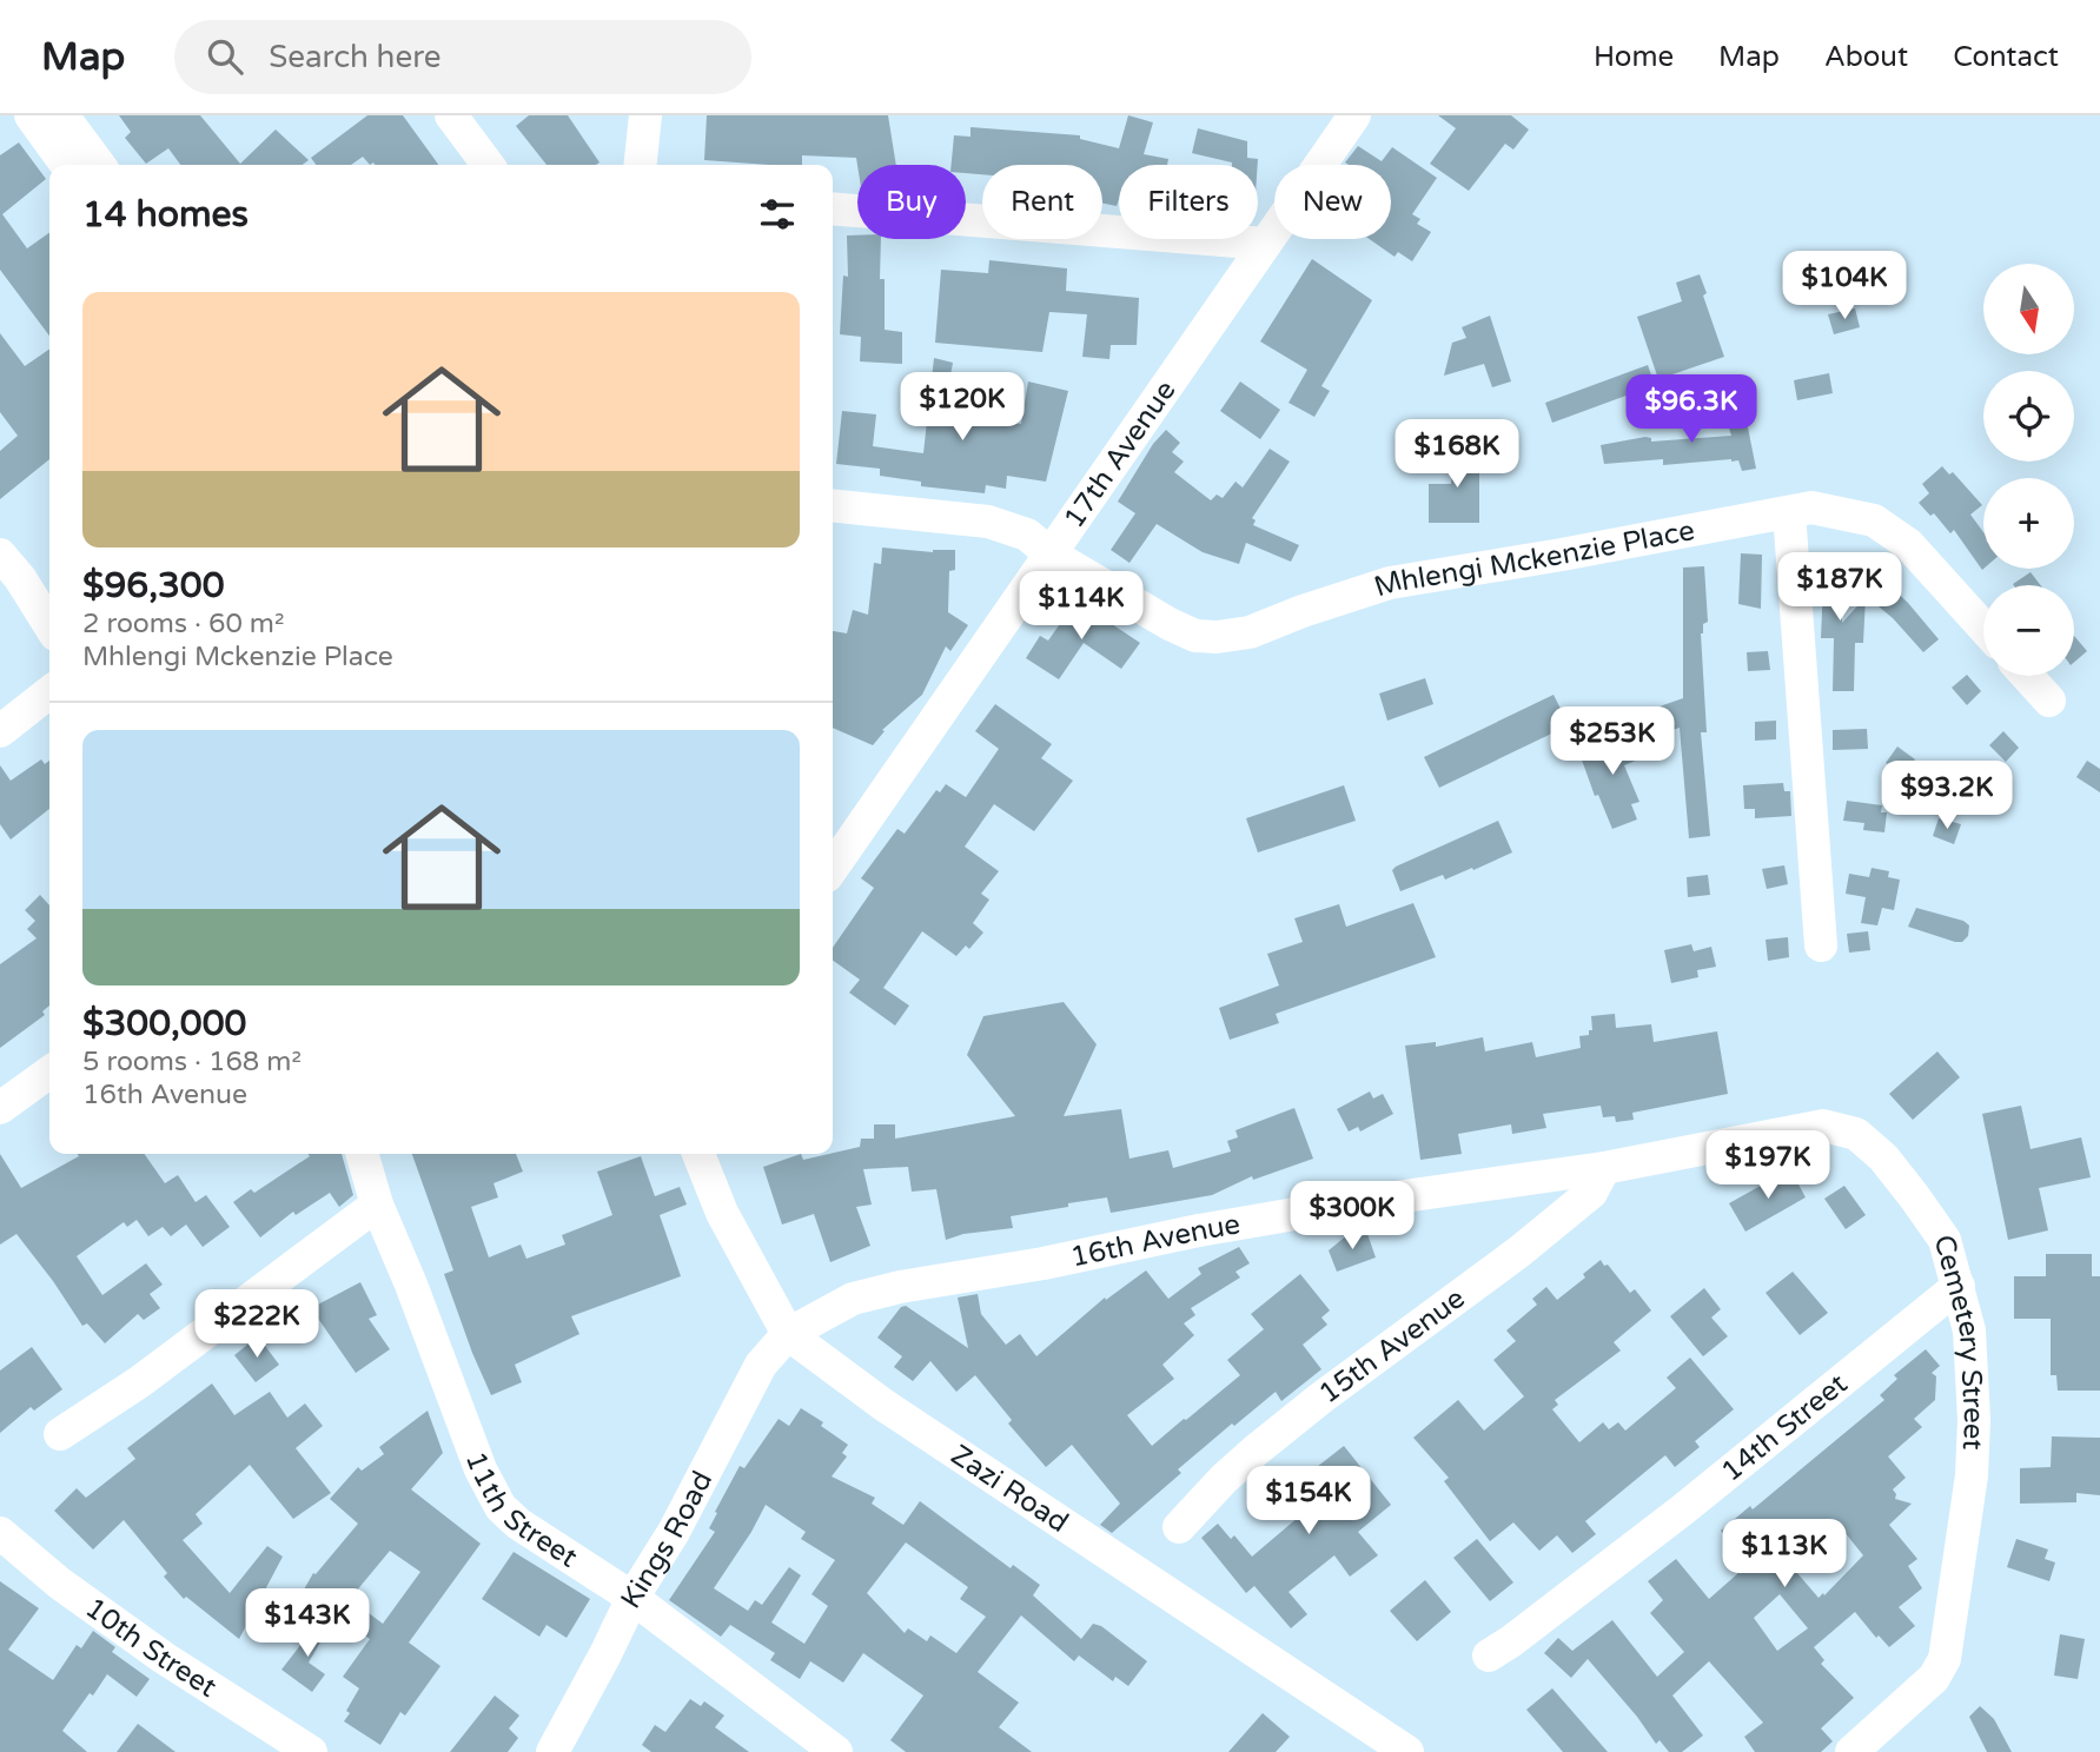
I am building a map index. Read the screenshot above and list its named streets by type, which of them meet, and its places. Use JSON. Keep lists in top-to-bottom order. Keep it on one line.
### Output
{"streets":{"street":["17th Avenue","Mhlengi Mckenzie Place","16th Avenue","Cemetery Street","15th Avenue","14th Street","Zazi Road","11th Street","Kings Road","10th Street"]},"crossings":[["17th Avenue","Mhlengi Mckenzie Place"],["16th Avenue","Cemetery Street"],["16th Avenue","15th Avenue"],["16th Avenue","Zazi Road"],["16th Avenue","Kings Road"],["Cemetery Street","14th Street"],["Zazi Road","Kings Road"],["11th Street","Kings Road"]],"north":"bottom","page":{"header":"Map","search":"Search here","nav":["Home","Map","About","Contact"],"chip":["Buy","Rent","Filters","New"],"heading":"14 homes","price":["$104K","$120K","$96.3K","$168K","$187K","$114K","$253K","$93.2K","$197K","$300K","$222K","$154K","$113K","$143K"],"map_buttons":["+","−"],"list":[{"name":"$96,300","note":"2 rooms · 60 m² · Mhlengi Mckenzie Place"},{"name":"$300,000","note":"5 rooms · 168 m² · 16th Avenue"}]}}
